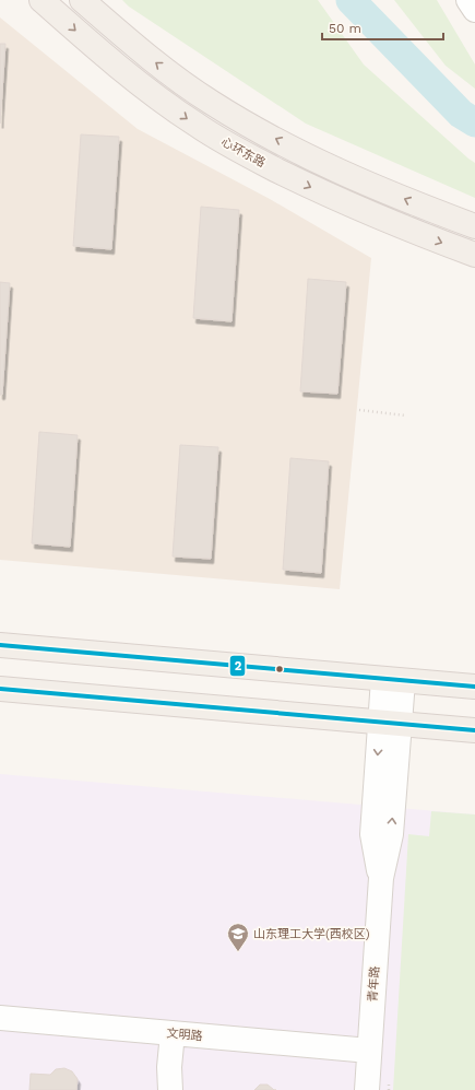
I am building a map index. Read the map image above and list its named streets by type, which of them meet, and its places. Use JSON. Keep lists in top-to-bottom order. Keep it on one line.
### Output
{"streets":{"main road":["心环东路"],"street":["青年路","文明路"]},"crossings":[["青年路","文明路"]],"places":{"school or university":["山东理工大学(西校区)"]},"lines":["transit line 2"],"scale_bar":"50 m"}
